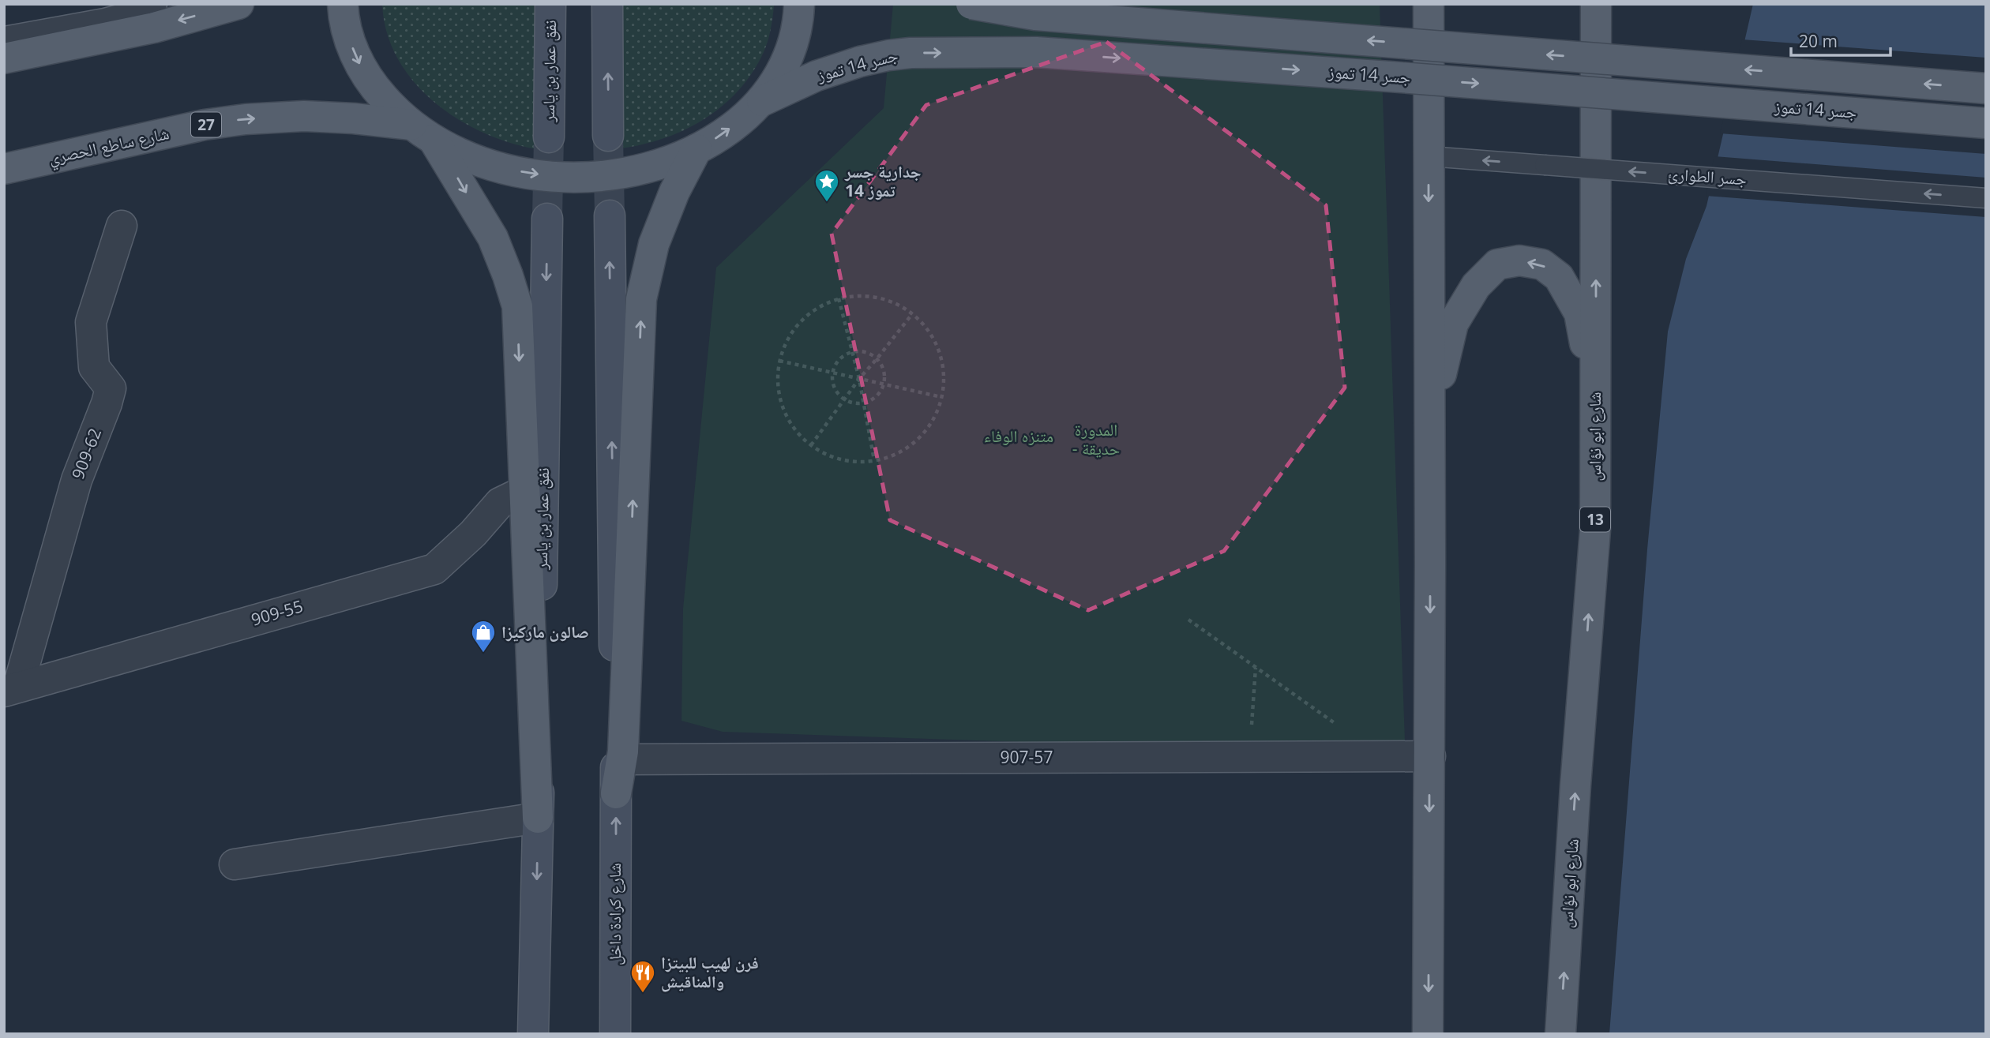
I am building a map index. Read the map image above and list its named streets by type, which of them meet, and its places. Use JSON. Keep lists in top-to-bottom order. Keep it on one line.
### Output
{"streets":{"main road":["جسر 14 تموز","نفق عمار بن ياسر","27","شارع ساطع الحصري","شارع ابو نؤاس","13","شارع كرادة داخل"],"street":["909-62","909-55","907-57"],"lane":["جسر الطوارئ"]},"crossings":[["909-62","909-55"]],"one_way":["جسر الطوارئ"],"parks":["المدورة - حديقة","متنزه الوفاء"],"places":{"place":["جدارية جسر 14 تموز"],"shop":["صالون ماركيزا"],"restaurant":["فرن لهيب للبيتزا والمناقيش"]},"scale_bar":"20 m"}
